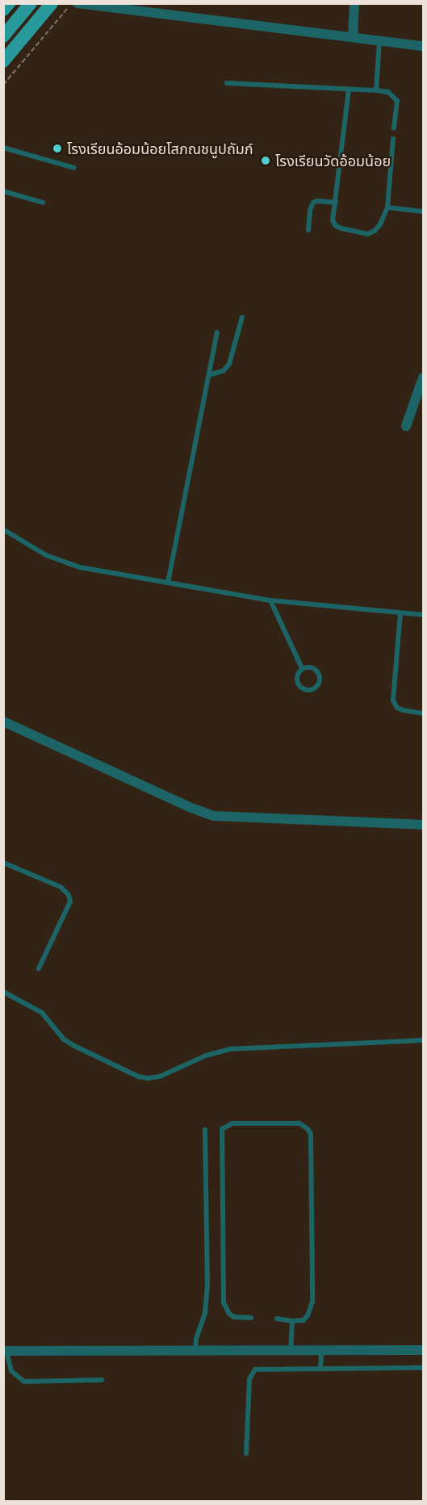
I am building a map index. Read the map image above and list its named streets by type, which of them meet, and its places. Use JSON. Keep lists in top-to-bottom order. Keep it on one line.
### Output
{"places":["โรงเรียนอ้อมน้อยโสภณชนูปถัมภ์","โรงเรียนวัดอ้อมน้อย"]}
